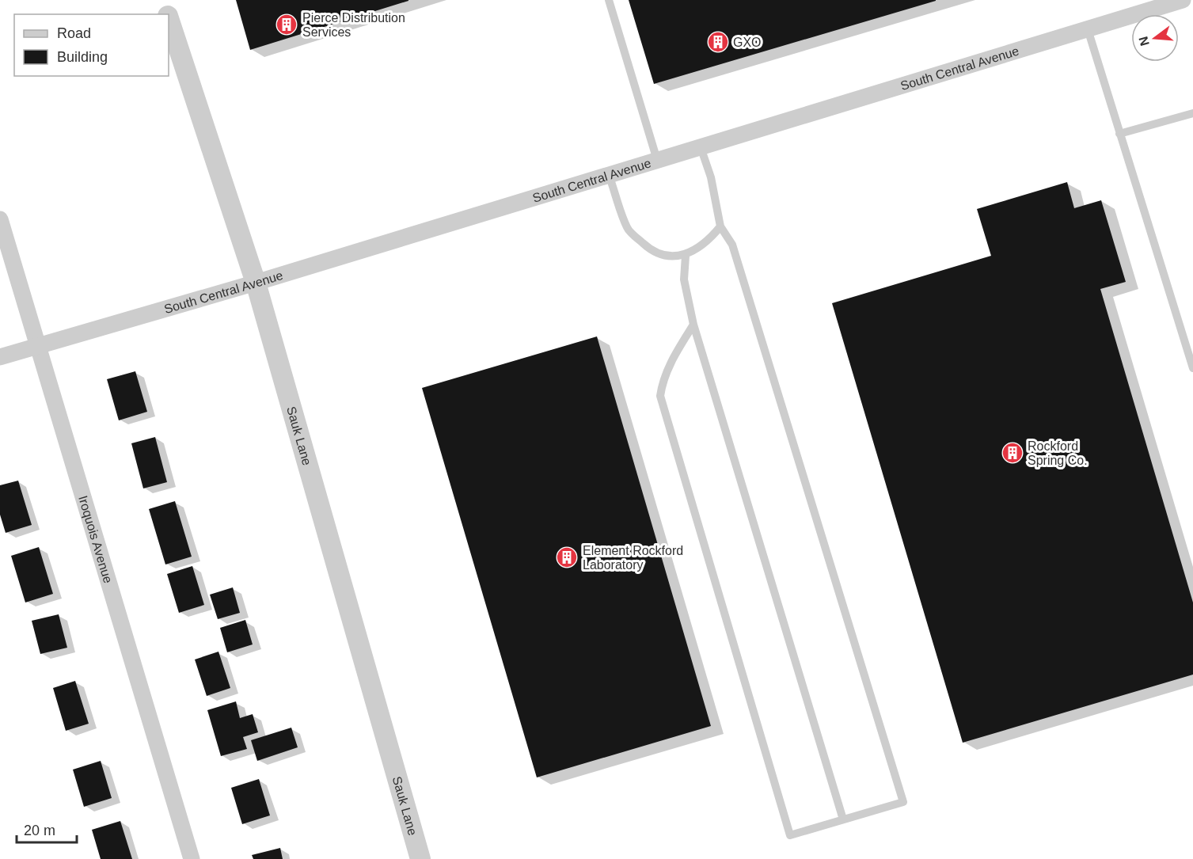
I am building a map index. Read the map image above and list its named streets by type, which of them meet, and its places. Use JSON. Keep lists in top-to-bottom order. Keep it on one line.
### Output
{"streets":{"street":["South Central Avenue","Sauk Lane","Iroquois Avenue"]},"crossings":[["South Central Avenue","Sauk Lane"],["South Central Avenue","Iroquois Avenue"]],"places":{"building":["Pierce Distribution Services","GXO","Rockford Spring Co.","Element Rockford Laboratory"]},"legend":["Road","Building"],"scale_bar":"20 m","north":"left"}
